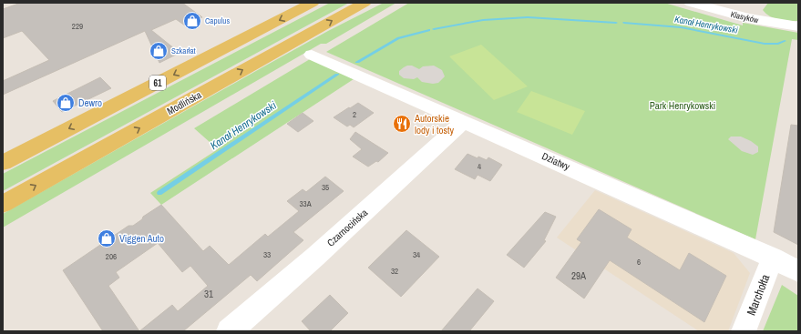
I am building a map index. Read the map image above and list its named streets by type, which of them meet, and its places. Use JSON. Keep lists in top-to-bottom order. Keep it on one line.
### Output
{"streets":{"main road":["61","Modlińska"],"street":["Klasyków","Dziatwy","Czarnocińska","Marchołta"]},"crossings":[["Dziatwy","Czarnocińska"],["Dziatwy","Marchołta"]],"water":["Kanał Henrykowski"],"parks":["Park Henrykowski"],"places":{"shop":["Capulus","Szkarłat","Dewro","Viggen Auto"],"restaurant":["Autorskie lody i tosty"]},"house_numbers":["229","2","4","35","33A","33","34","206","6","32","29A","31"]}
